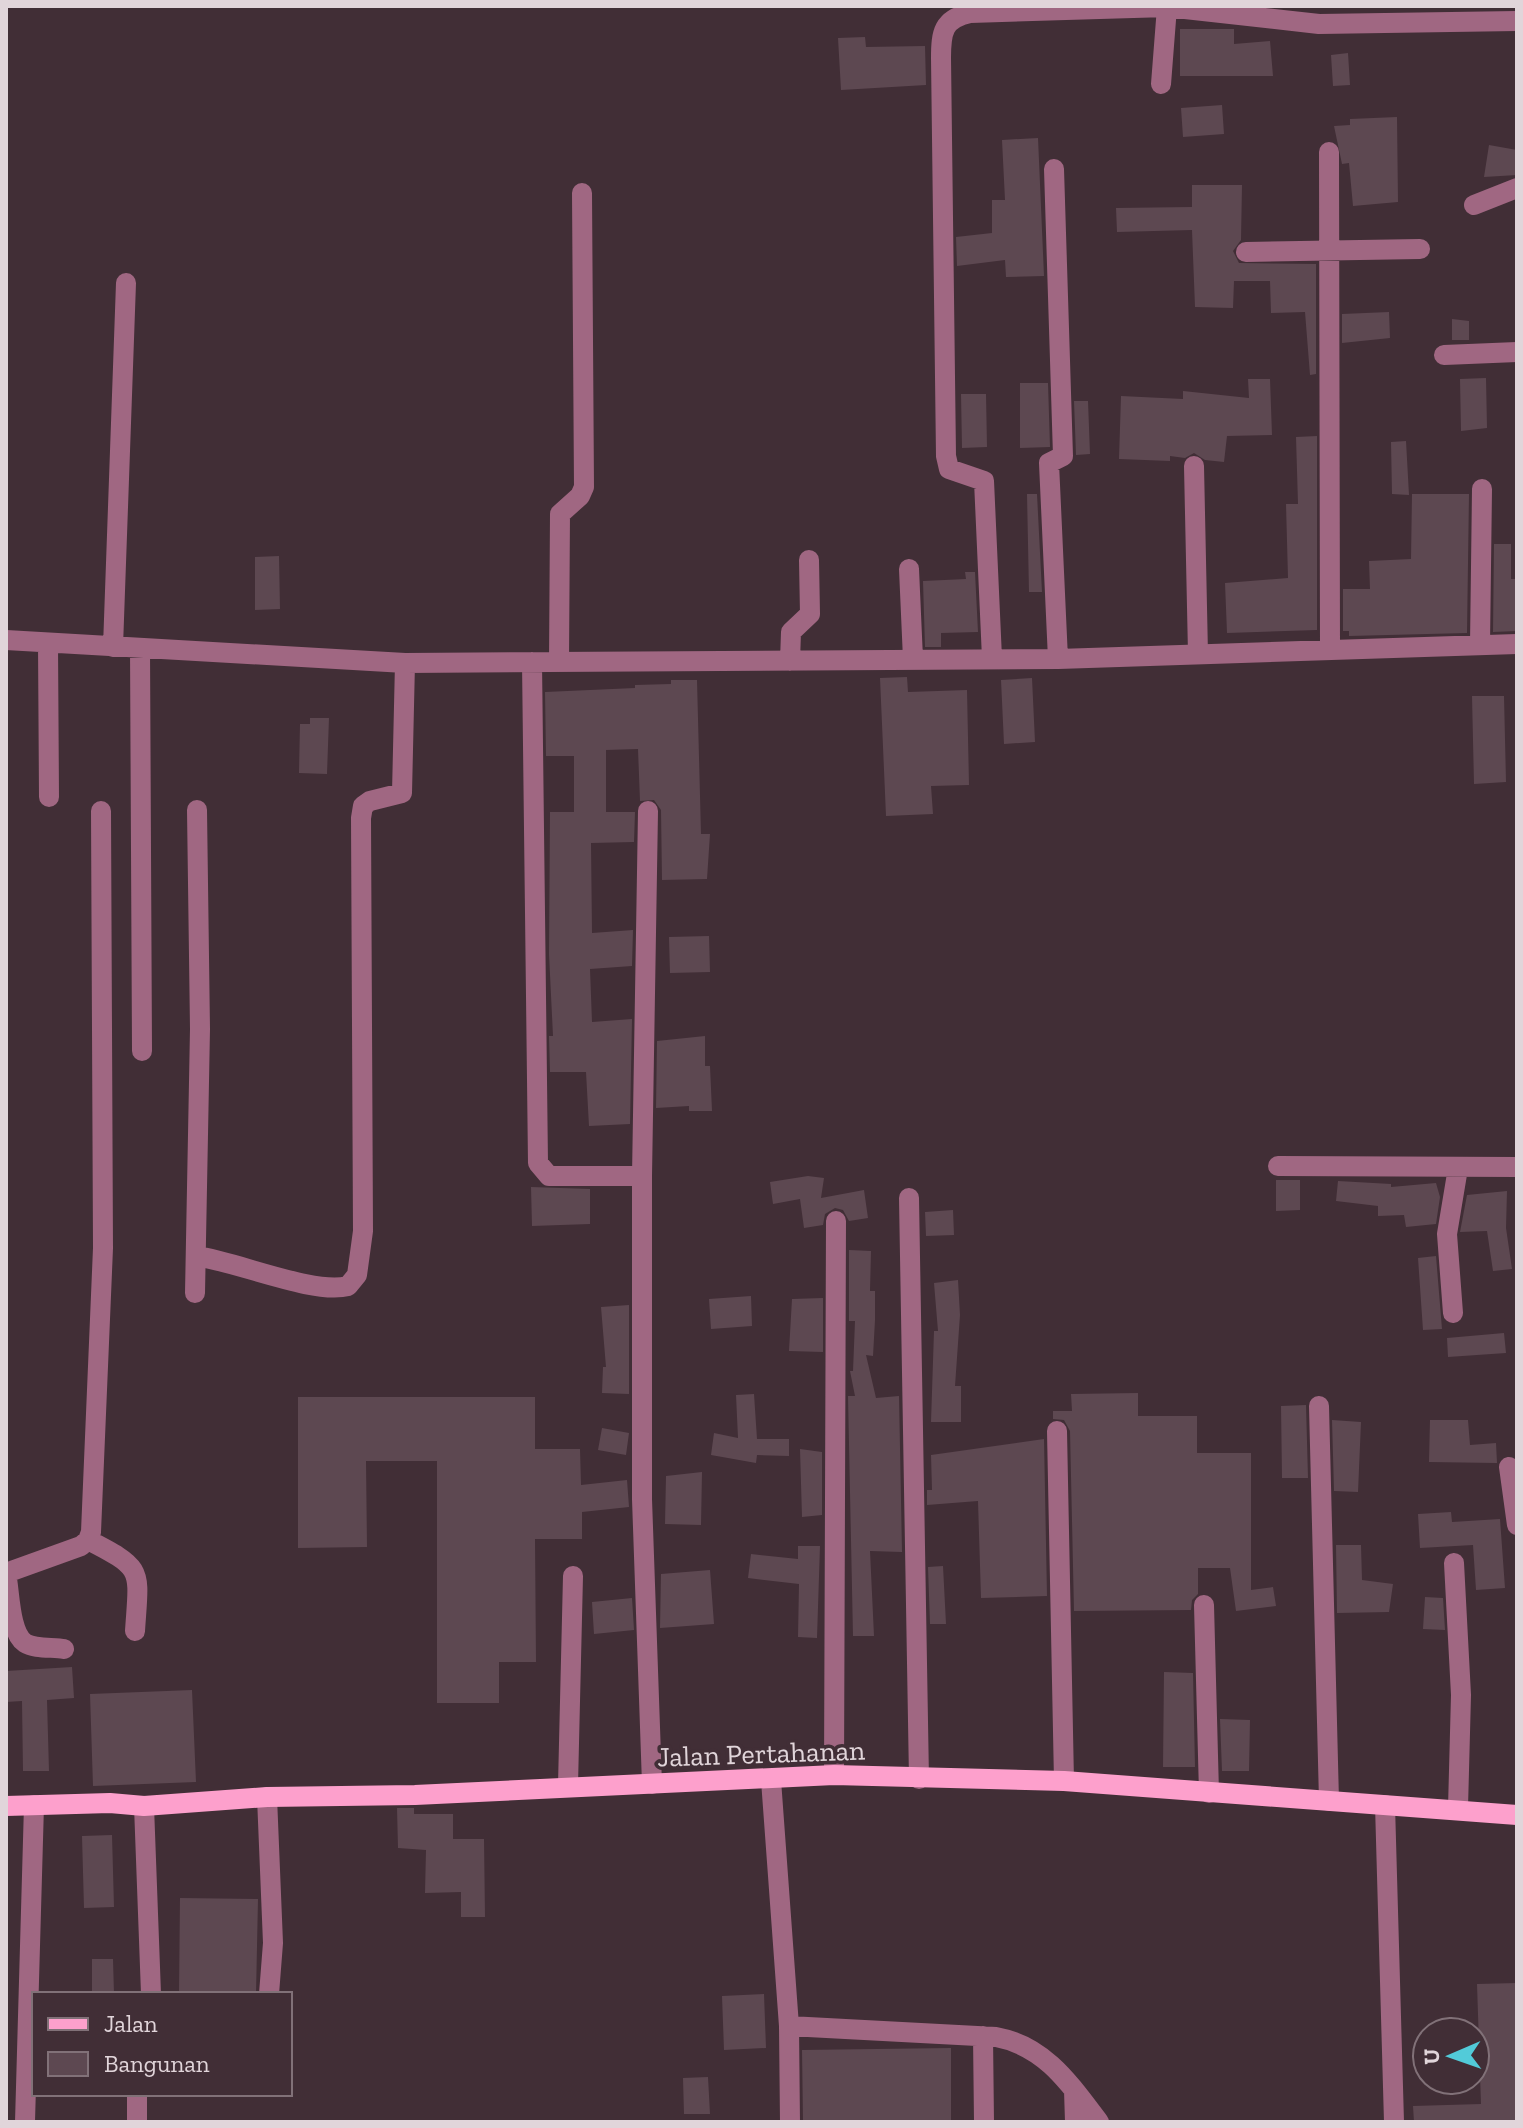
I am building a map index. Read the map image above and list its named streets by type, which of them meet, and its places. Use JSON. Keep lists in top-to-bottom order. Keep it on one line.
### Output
{"streets":{"main road":["Jalan Pertahanan"]},"legend":["Jalan","Bangunan"],"north":"left"}
